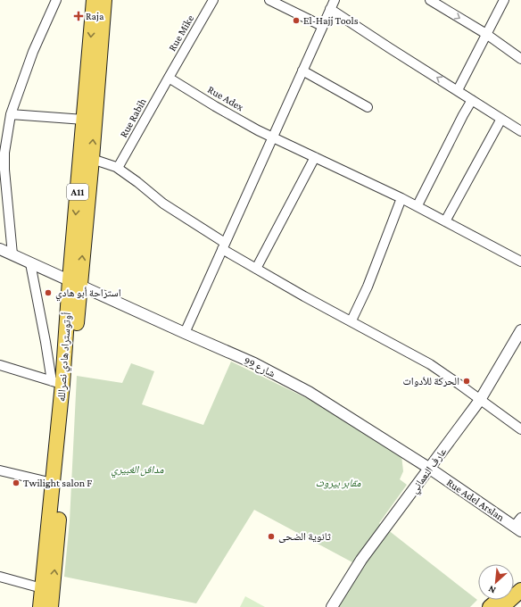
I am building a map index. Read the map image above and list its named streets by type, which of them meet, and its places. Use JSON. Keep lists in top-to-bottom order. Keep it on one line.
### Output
{"streets":{"highway":["A11","أوتوستراد هادي نصرالله"],"street":["Rue Mike","Rue Adex","Rue Rabih","شارع 99","عارف النعماني","Rue Adel Arslan"]},"crossings":[["Rue Mike","Rue Adex"],["Rue Mike","Rue Rabih"],["Rue Adex","Rue Rabih"],["أوتوستراد هادي نصرالله","شارع 99"],["شارع 99","عارف النعماني"],["شارع 99","Rue Adel Arslan"],["عارف النعماني","Rue Adel Arslan"]],"parks":["مدافن الغبيري","مقابر بيروت"],"places":{"health":["Raja"],"other":["El-Hajj Tools","استراحة أبو هادي","الحركة للأدوات","Twilight salon F","ثانوية الضحى"]},"north":"bottom left"}
